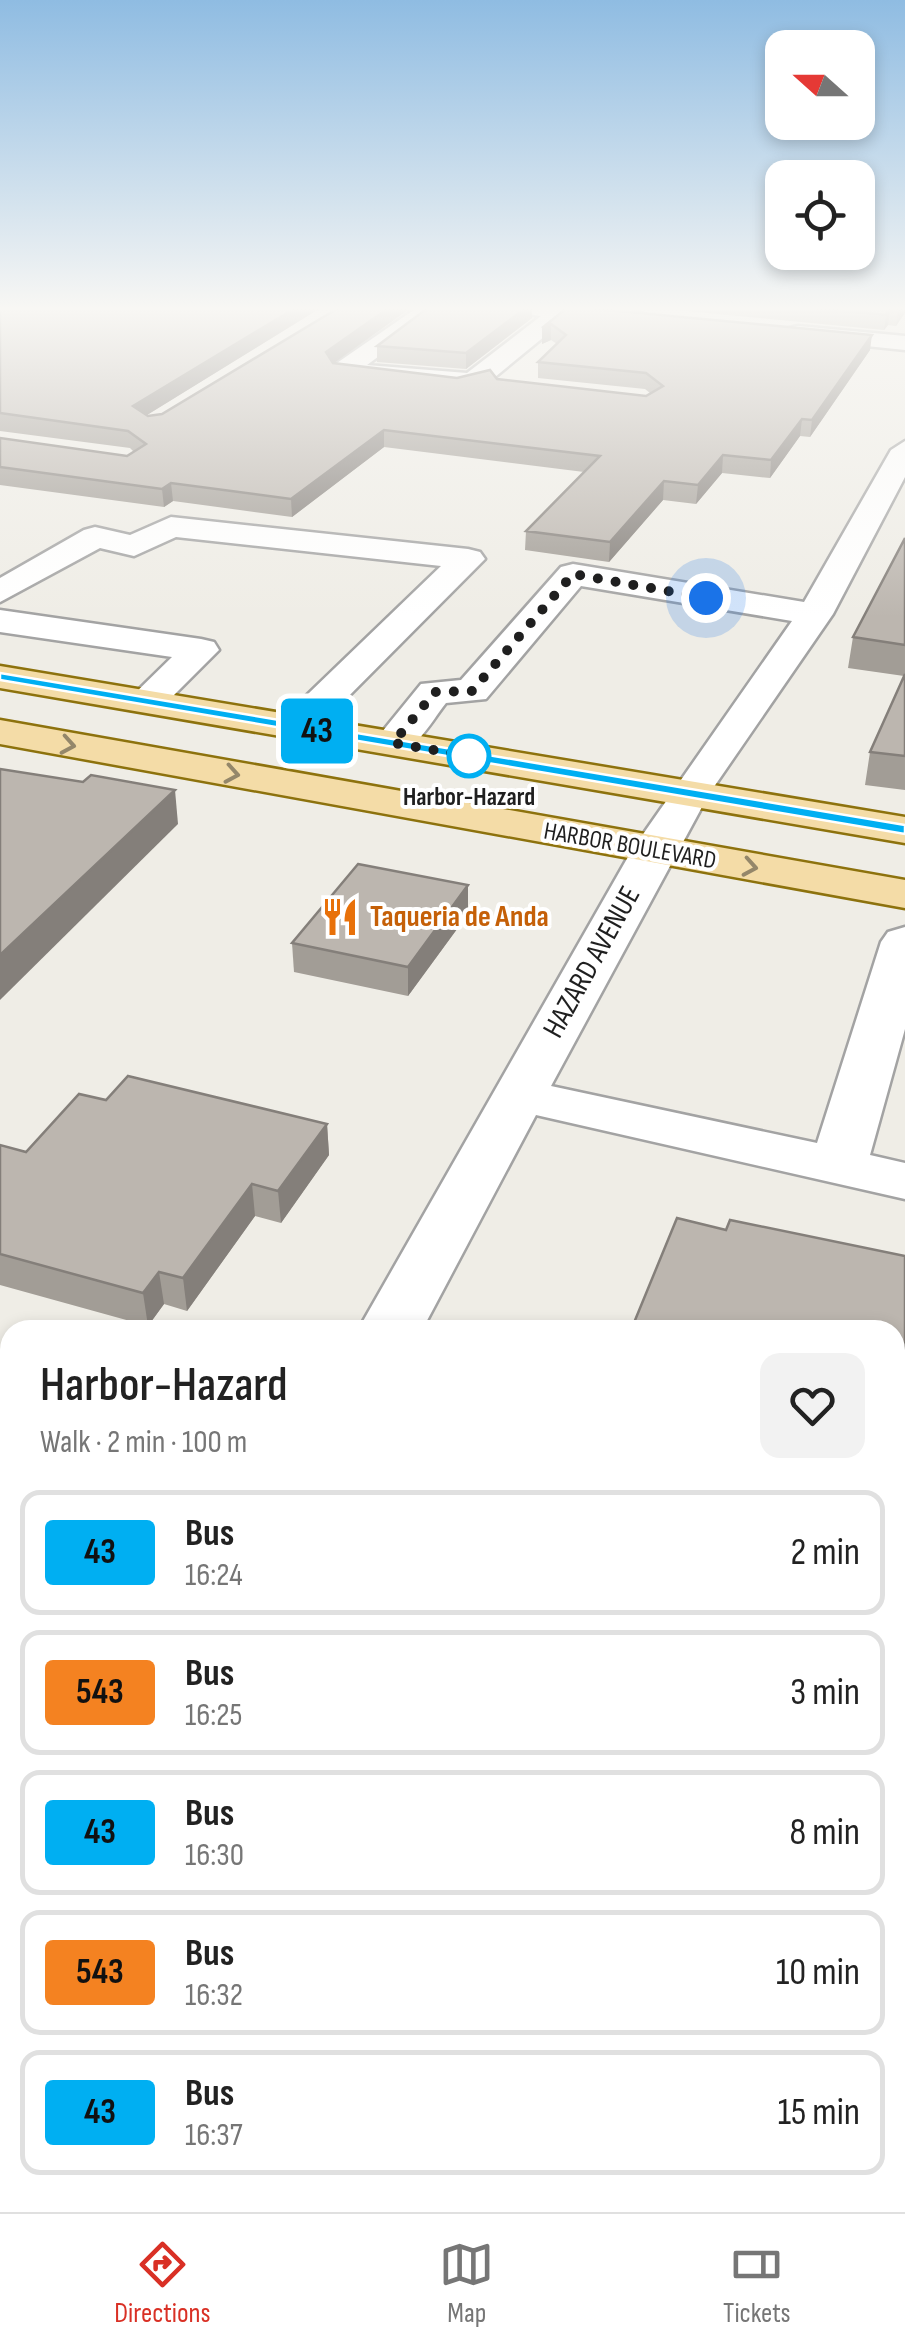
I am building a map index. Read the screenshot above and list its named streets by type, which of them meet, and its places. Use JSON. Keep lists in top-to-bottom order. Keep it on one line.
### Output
{"streets":{"main road":["HARBOR BOULEVARD"],"street":["HAZARD AVENUE"]},"crossings":[["HARBOR BOULEVARD","HAZARD AVENUE"]],"places":{"other":["Harbor-Hazard"],"restaurant":["Taqueria de Anda"]},"lines":["bus line 43"],"north":"left","page":{"on_map":"43","heading":["Harbor-Hazard","Walk · 2 min · 100 m"],"list":[{"mark":"43","name":"Bus","note":"16:24","value":"2 min"},{"mark":"543","name":"Bus","note":"16:25","value":"3 min"},{"mark":"43","name":"Bus","note":"16:30","value":"8 min"},{"mark":"543","name":"Bus","note":"16:32","value":"10 min"},{"mark":"43","name":"Bus","note":"16:37","value":"15 min"}],"tabs":["Directions","Map","Tickets"]}}
